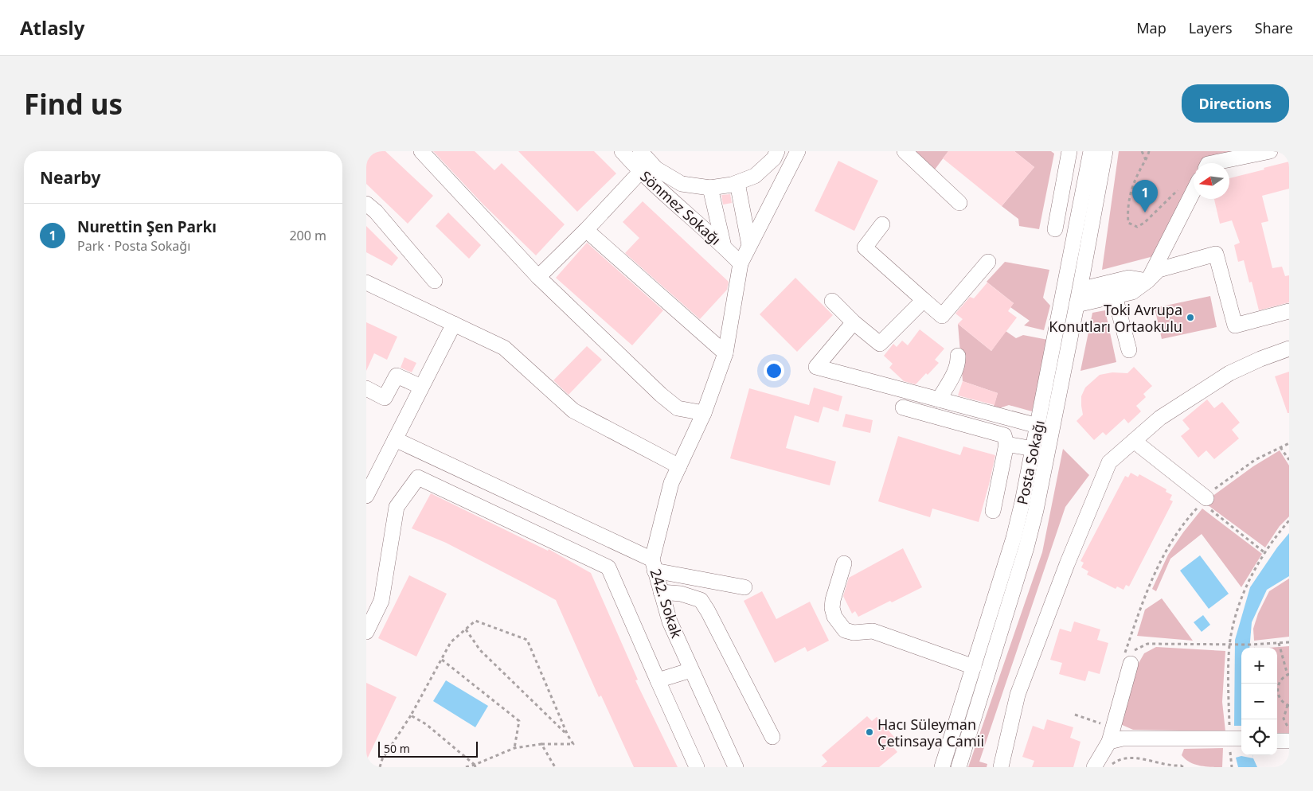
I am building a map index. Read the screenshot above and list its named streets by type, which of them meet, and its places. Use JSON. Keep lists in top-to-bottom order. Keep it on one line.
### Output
{"streets":{"street":["Sönmez Sokağı","Posta Sokağı","242. Sokak"]},"crossings":[["Sönmez Sokağı","242. Sokak"]],"places":["Toki Avrupa Konutları Ortaokulu","Hacı Süleyman Çetinsaya Camii"],"scale_bar":"50 m","north":"left","page":{"header":"Atlasly","nav":["Map","Layers","Share"],"buttons":"Directions","title":"Find us","heading":"Nearby","pins":"1","list":[{"mark":"1","name":"Nurettin Şen Parkı","note":"Park · Posta Sokağı","value":"200 m"}],"map_buttons":["+","−"],"scale":"50 m"}}
